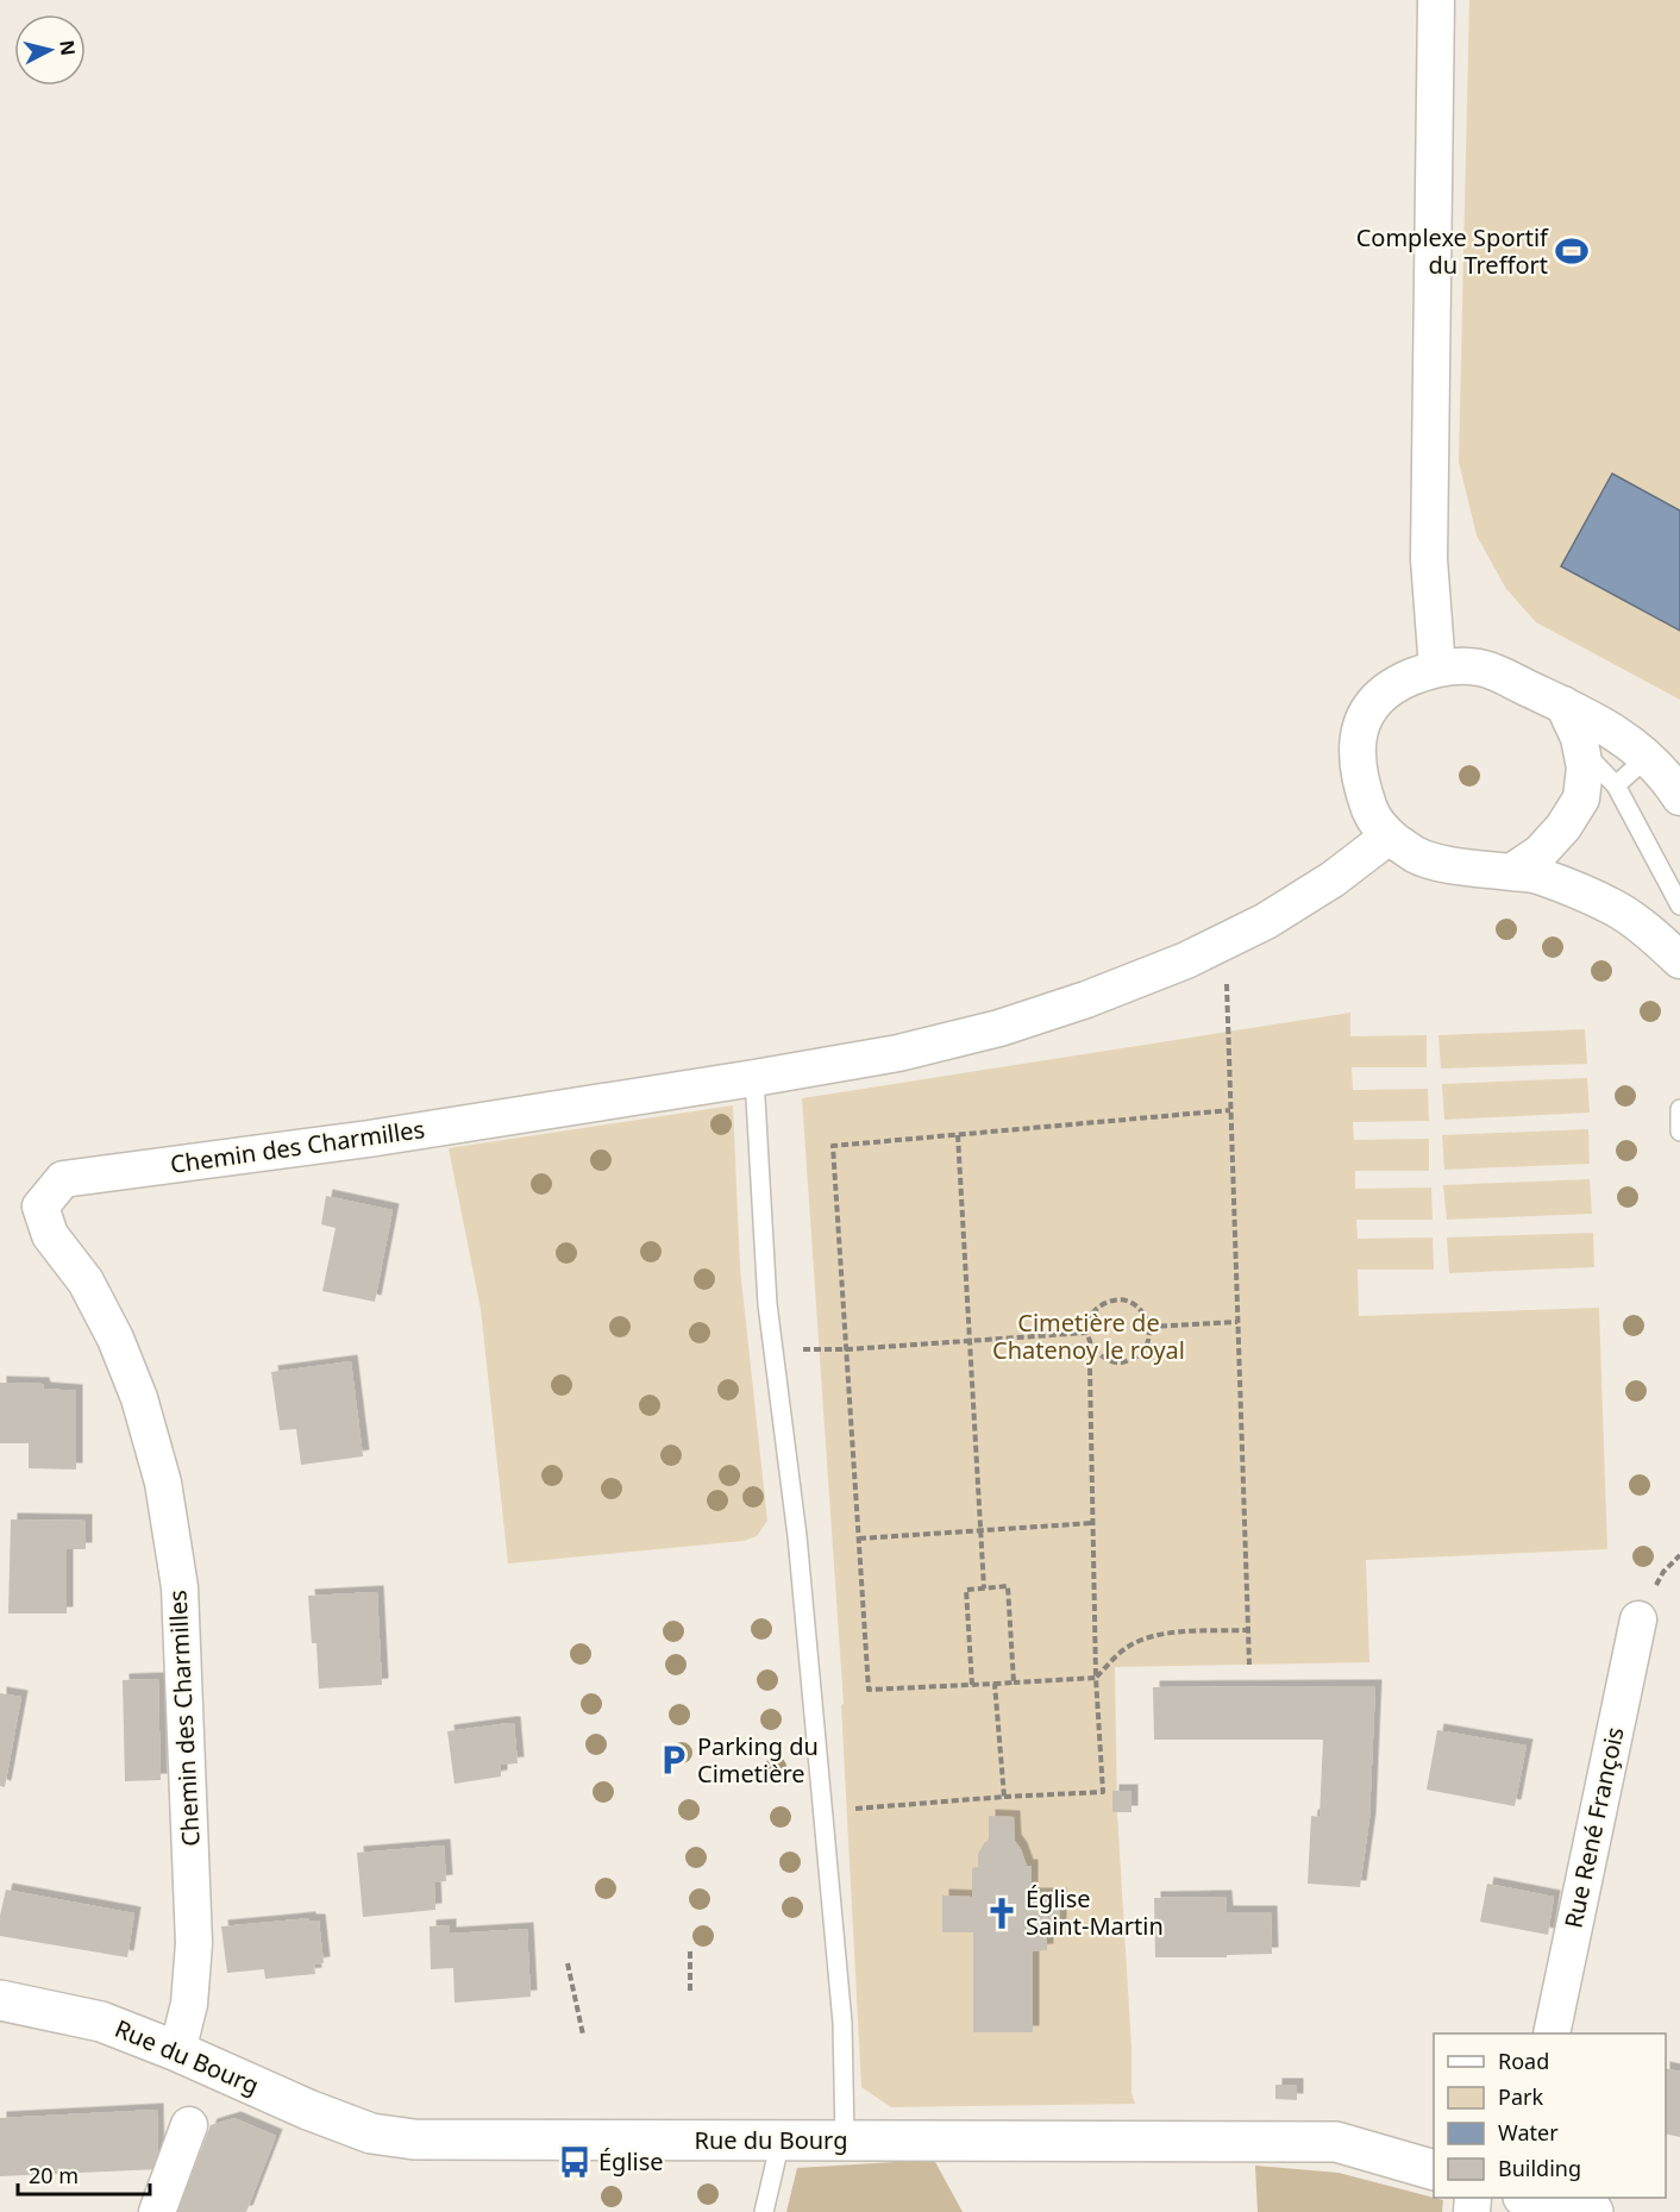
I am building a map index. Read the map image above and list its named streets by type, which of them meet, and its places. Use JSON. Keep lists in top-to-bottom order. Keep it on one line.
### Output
{"streets":{"street":["Chemin des Charmilles","Rue René François","Rue du Bourg"]},"crossings":[["Chemin des Charmilles","Rue du Bourg"]],"parks":["Cimetière de Chatenoy le royal"],"places":{"sports":["Complexe Sportif du Treffort"],"parking":["Parking du Cimetière"],"church":["Église Saint-Martin"],"bus stop":["Église"]},"legend":["Road","Park","Water","Building"],"scale_bar":"20 m","north":"right"}
